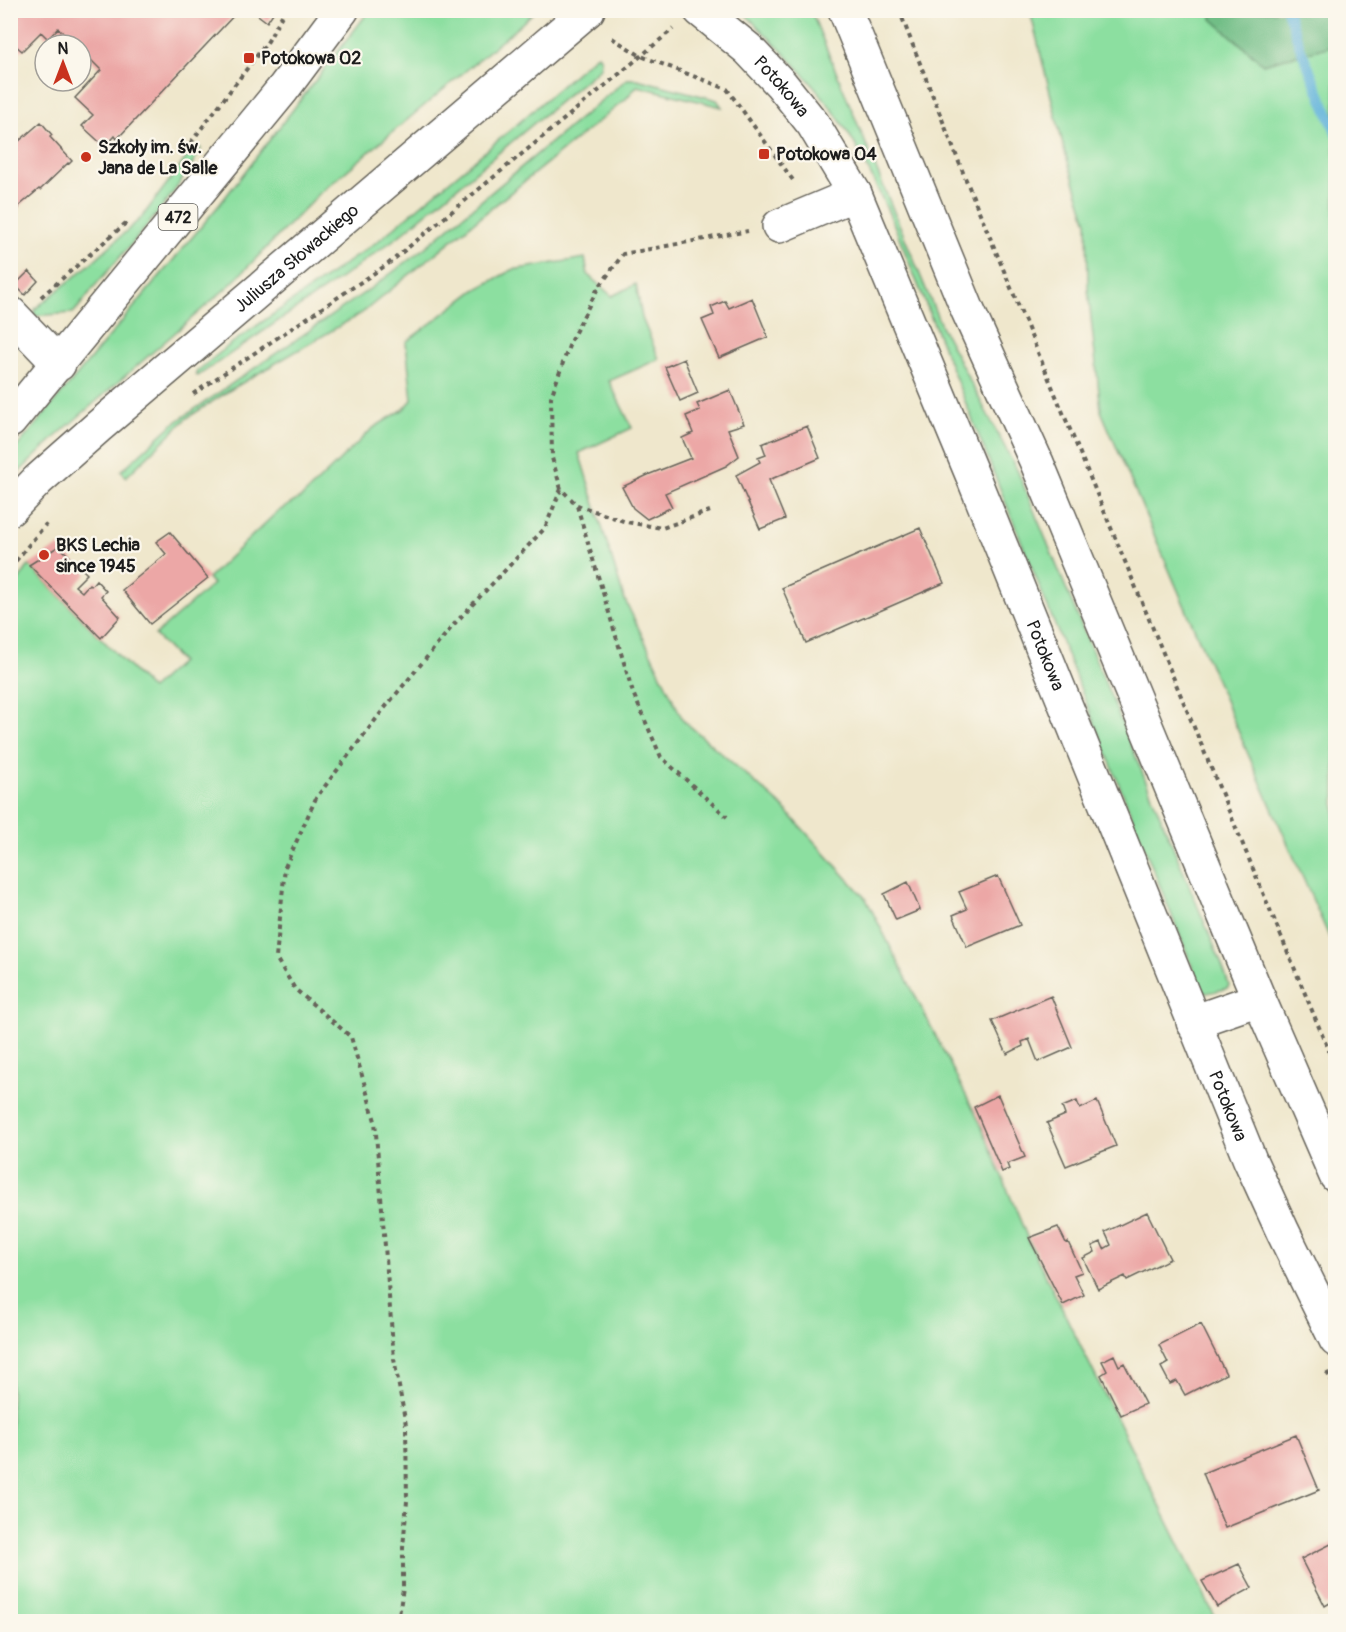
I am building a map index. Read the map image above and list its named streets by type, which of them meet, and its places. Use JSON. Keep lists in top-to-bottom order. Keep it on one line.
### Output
{"streets":{"main road":["Potokowa","472","Juliusza Słowackiego"]},"places":{"transit":["Potokowa 02","Potokowa 04"],"other":["Szkoły im. św. Jana de La Salle","BKS Lechia since 1945"]},"north":"top"}
